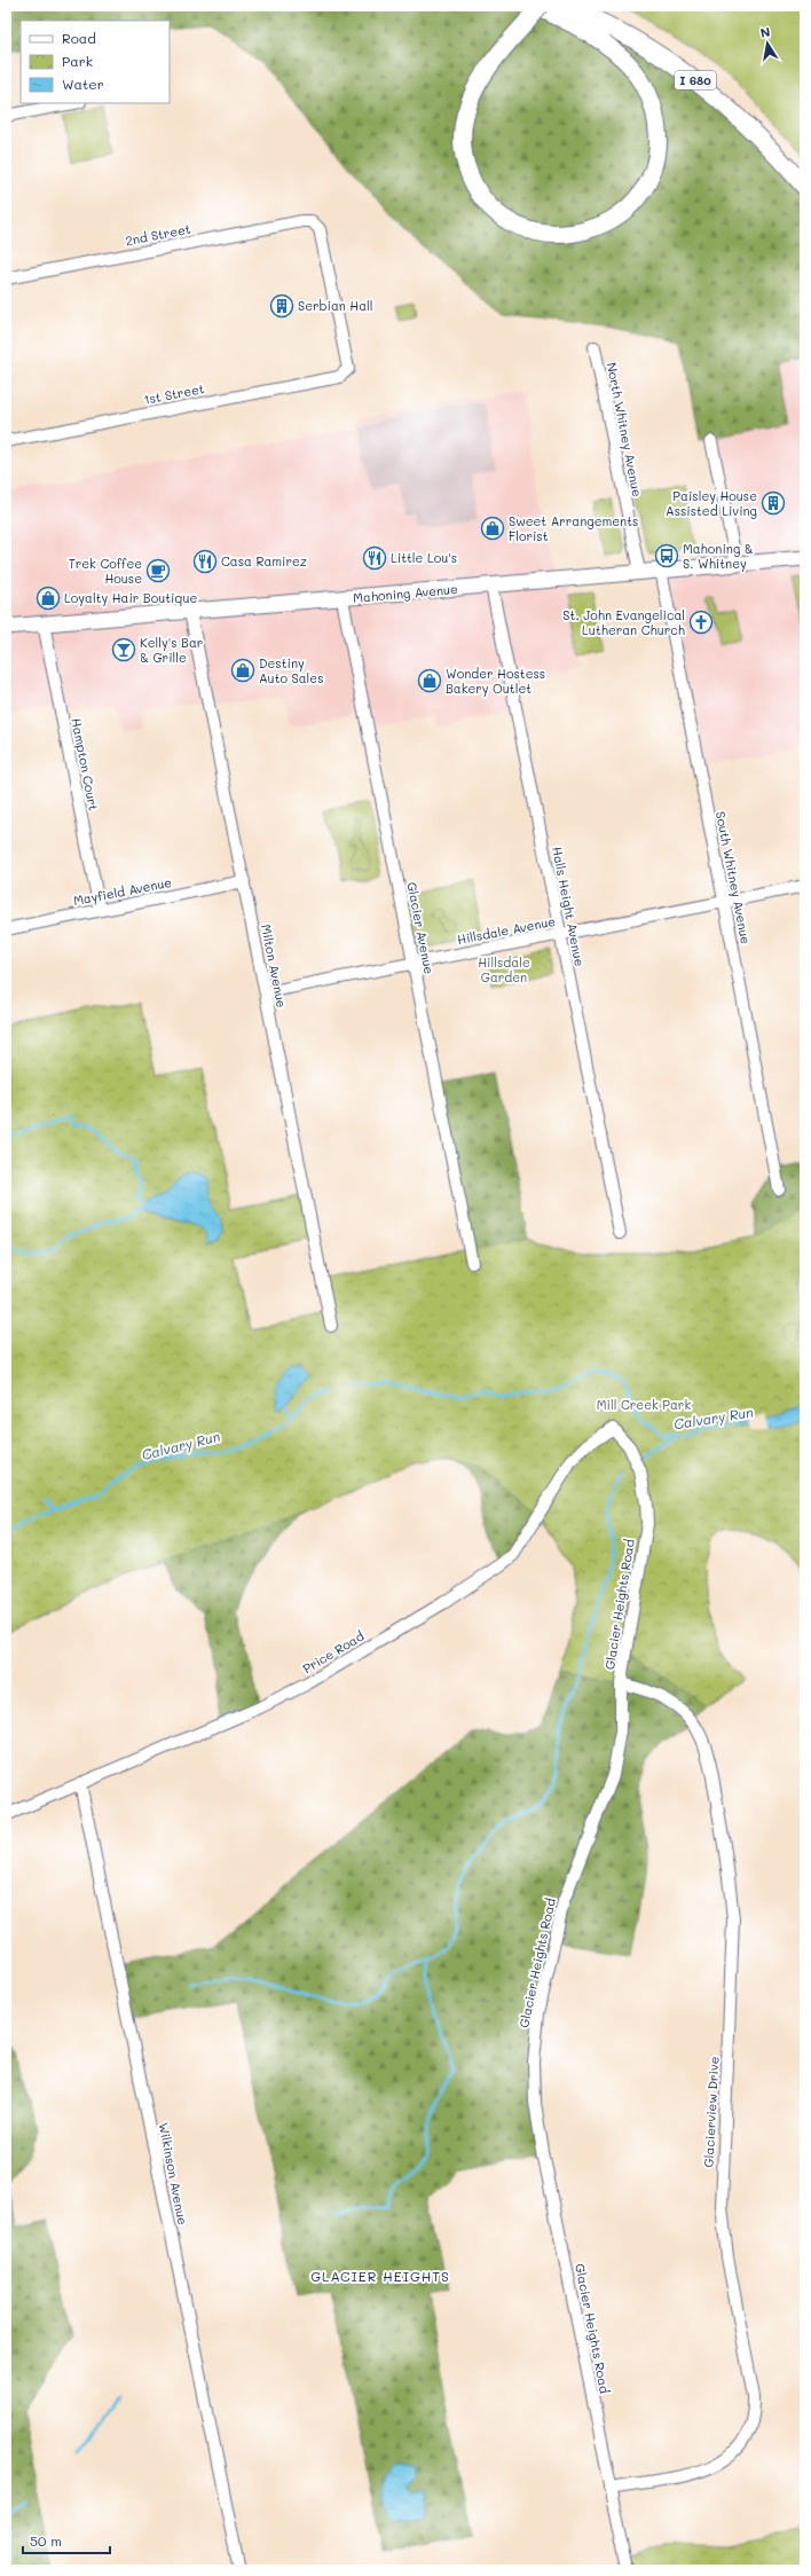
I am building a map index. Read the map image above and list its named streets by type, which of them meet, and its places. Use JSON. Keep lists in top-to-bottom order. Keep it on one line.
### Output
{"streets":{"highway":["I 680"],"main road":["Mahoning Avenue"],"street":["2nd Street","1st Street","North Whitney Avenue","Hampton Court","South Whitney Avenue","Mayfield Avenue","Halls Height Avenue","Glacier Avenue","Hillsdale Avenue","Milton Avenue","Glacier Heights Road","Price Road","Glacierview Drive","Wilkinson Avenue"]},"crossings":[["2nd Street","1st Street"],["North Whitney Avenue","Mahoning Avenue"],["Mahoning Avenue","Hampton Court"],["Mahoning Avenue","South Whitney Avenue"],["Mahoning Avenue","Halls Height Avenue"],["Mahoning Avenue","Glacier Avenue"],["Mahoning Avenue","Milton Avenue"],["Hampton Court","Mayfield Avenue"],["South Whitney Avenue","Hillsdale Avenue"],["Mayfield Avenue","Milton Avenue"],["Halls Height Avenue","Hillsdale Avenue"],["Glacier Avenue","Hillsdale Avenue"],["Hillsdale Avenue","Milton Avenue"],["Glacier Heights Road","Price Road"],["Glacier Heights Road","Glacierview Drive"],["Price Road","Wilkinson Avenue"]],"districts":["GLACIER HEIGHTS"],"water":["Calvary Run"],"parks":["Hillsdale Garden","Mill Creek Park"],"places":{"building":["Serbian Hall","Paisley House Assisted Living"],"shop":["Sweet Arrangements Florist","Loyalty Hair Boutique","Destiny Auto Sales","Wonder Hostess Bakery Outlet"],"bus stop":["Mahoning & S. Whitney"],"restaurant":["Little Lou's","Casa Ramirez"],"cafe":["Trek Coffee House"],"church":["St. John Evangelical Lutheran Church"],"bar":["Kelly's Bar & Grille"]},"legend":["Road","Park","Water"],"scale_bar":"50 m","north":"top"}
